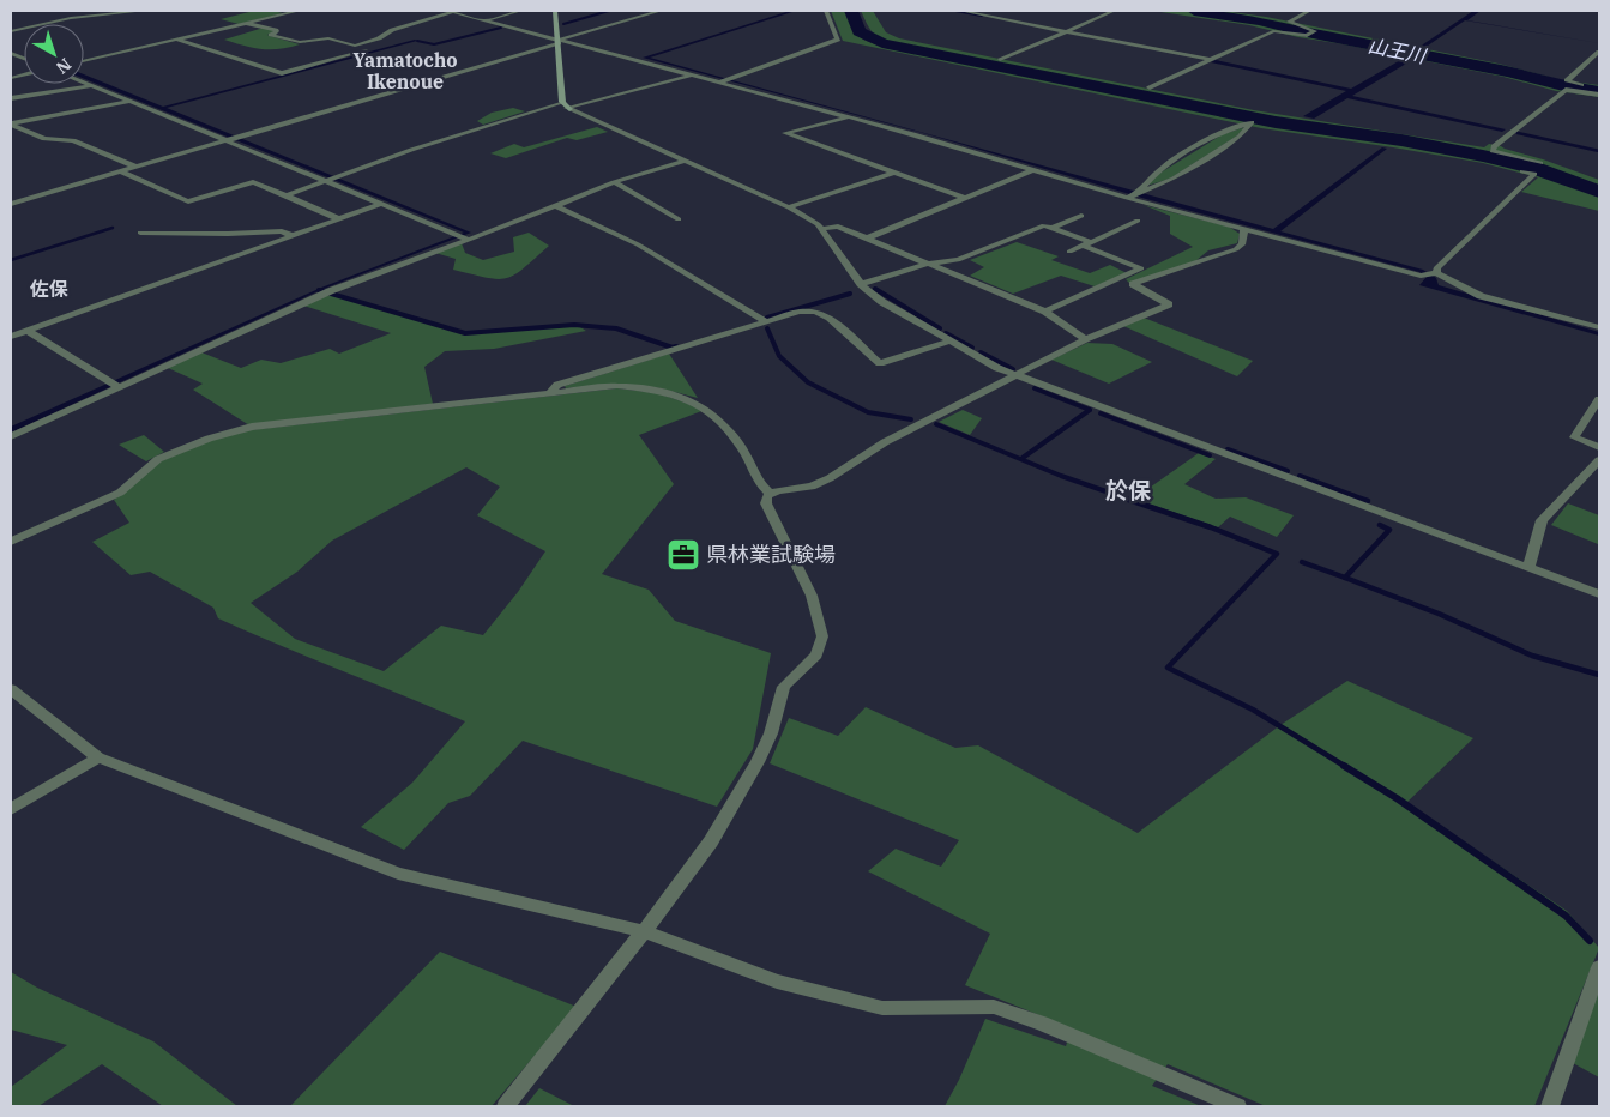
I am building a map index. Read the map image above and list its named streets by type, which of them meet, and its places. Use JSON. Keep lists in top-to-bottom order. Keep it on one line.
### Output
{"districts":["Yamatocho Ikenoue","佐保","於保"],"water":["山王川"],"places":{"office":["県林業試験場"]},"north":"bottom right"}
